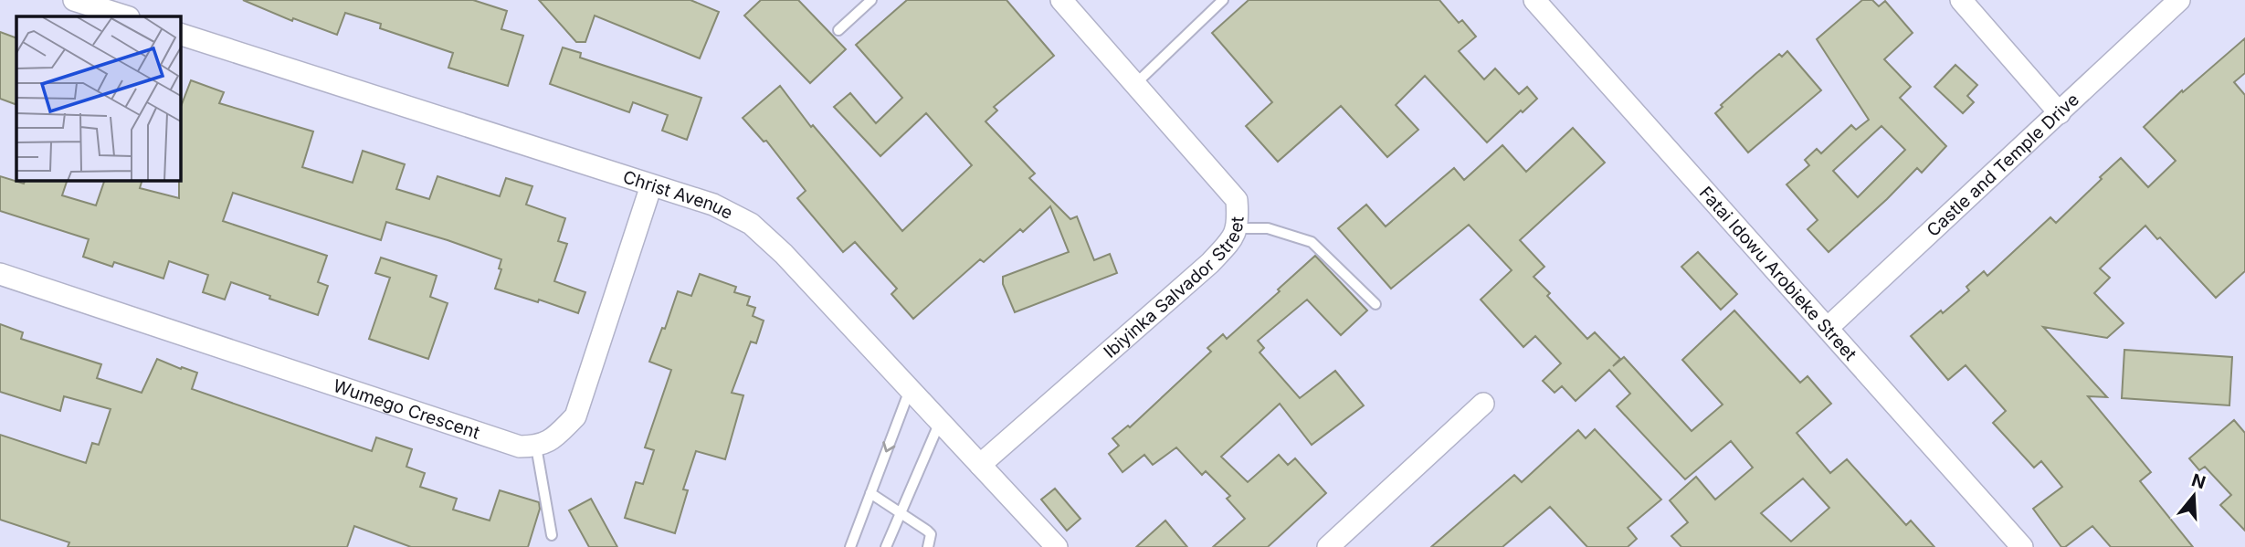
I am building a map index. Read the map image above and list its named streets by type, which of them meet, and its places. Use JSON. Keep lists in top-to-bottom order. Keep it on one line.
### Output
{"streets":{"street":["Castle and Temple Drive","Christ Avenue","Fatai Idowu Arobieke Street","Ibiyinka Salvador Street","Wumego Crescent"]},"crossings":[["Castle and Temple Drive","Fatai Idowu Arobieke Street"],["Christ Avenue","Ibiyinka Salvador Street"]],"north":"top"}
